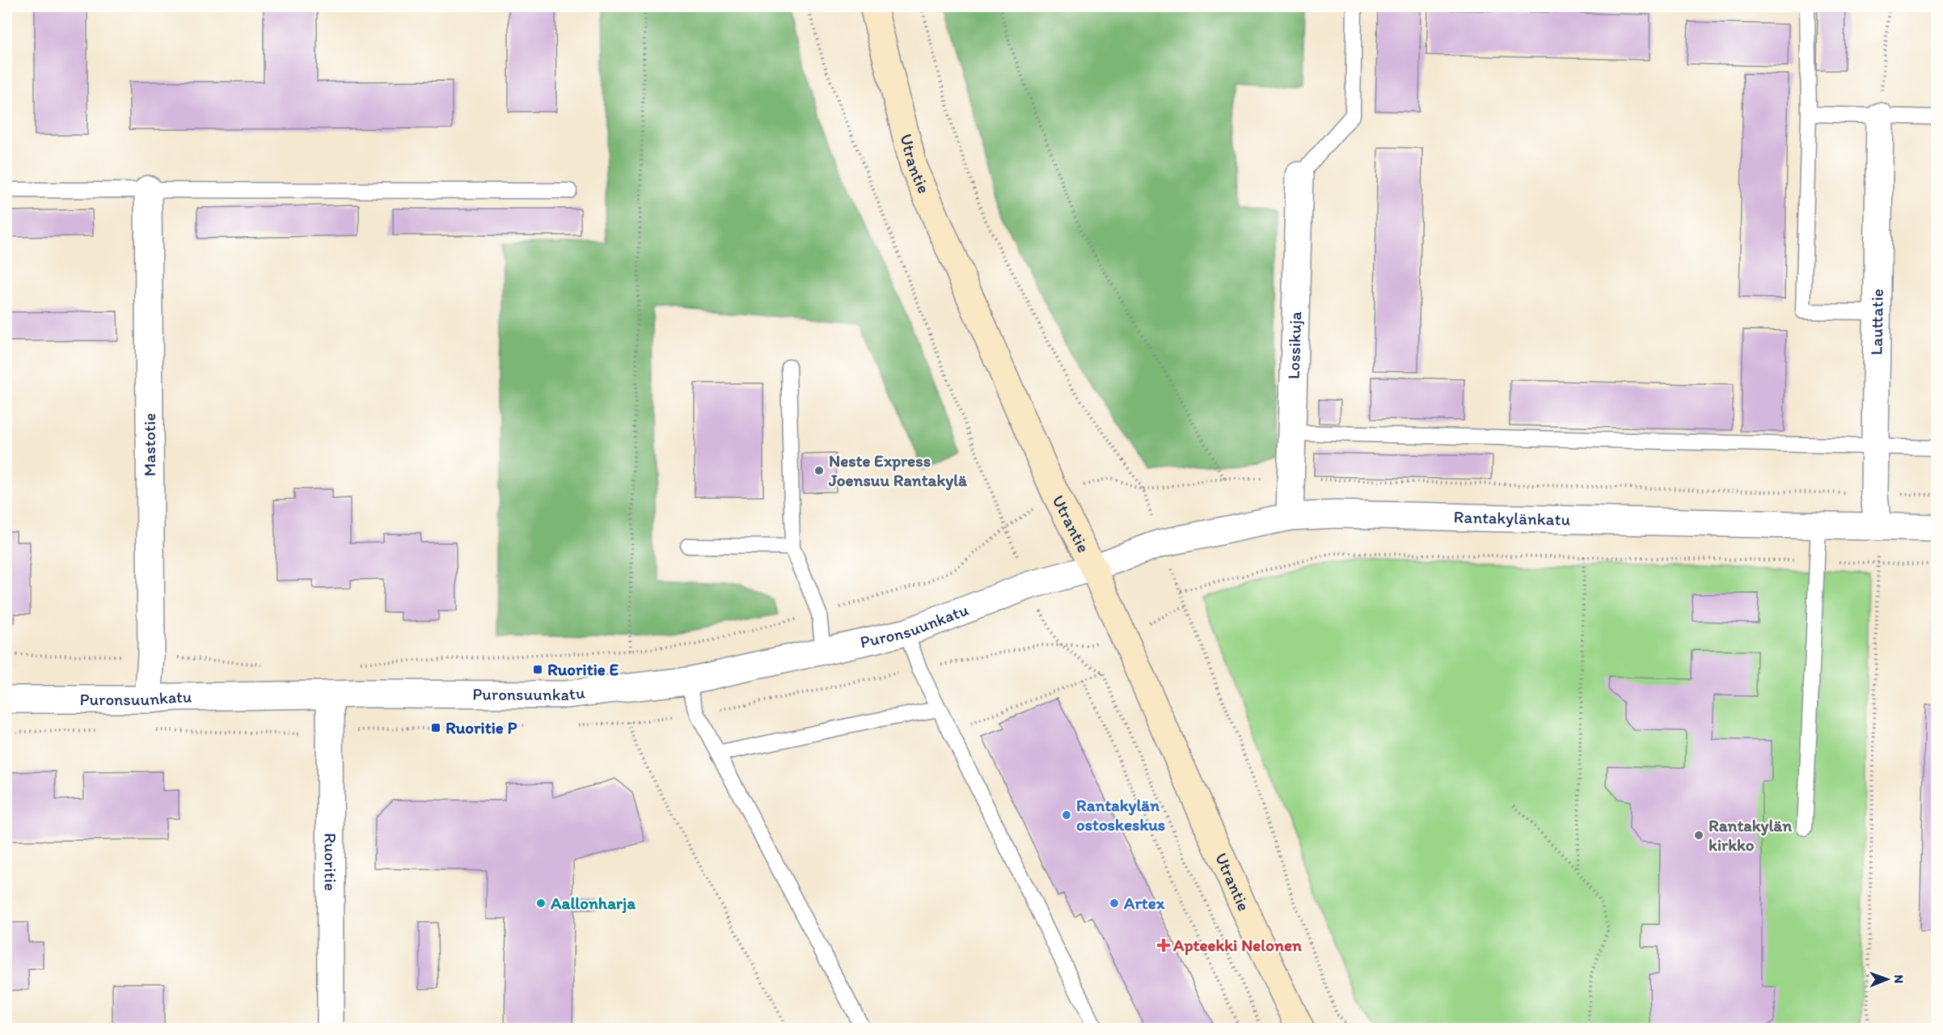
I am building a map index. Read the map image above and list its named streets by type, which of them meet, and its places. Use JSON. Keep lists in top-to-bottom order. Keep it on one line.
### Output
{"streets":{"main road":["Utrantie"],"street":["Lauttatie","Lossikuja","Mastotie","Rantakylänkatu","Puronsuunkatu","Ruoritie"]},"crossings":[["Utrantie","Rantakylänkatu"],["Utrantie","Puronsuunkatu"],["Lauttatie","Rantakylänkatu"],["Lossikuja","Rantakylänkatu"],["Mastotie","Puronsuunkatu"],["Rantakylänkatu","Puronsuunkatu"],["Puronsuunkatu","Ruoritie"]],"places":{"other":["Neste Express Joensuu Rantakylä","Rantakylän ostoskeskus","Rantakylän kirkko","Aallonharja","Artex"],"transit":["Ruoritie E","Ruoritie P"],"health":["Apteekki Nelonen"]},"north":"right"}
